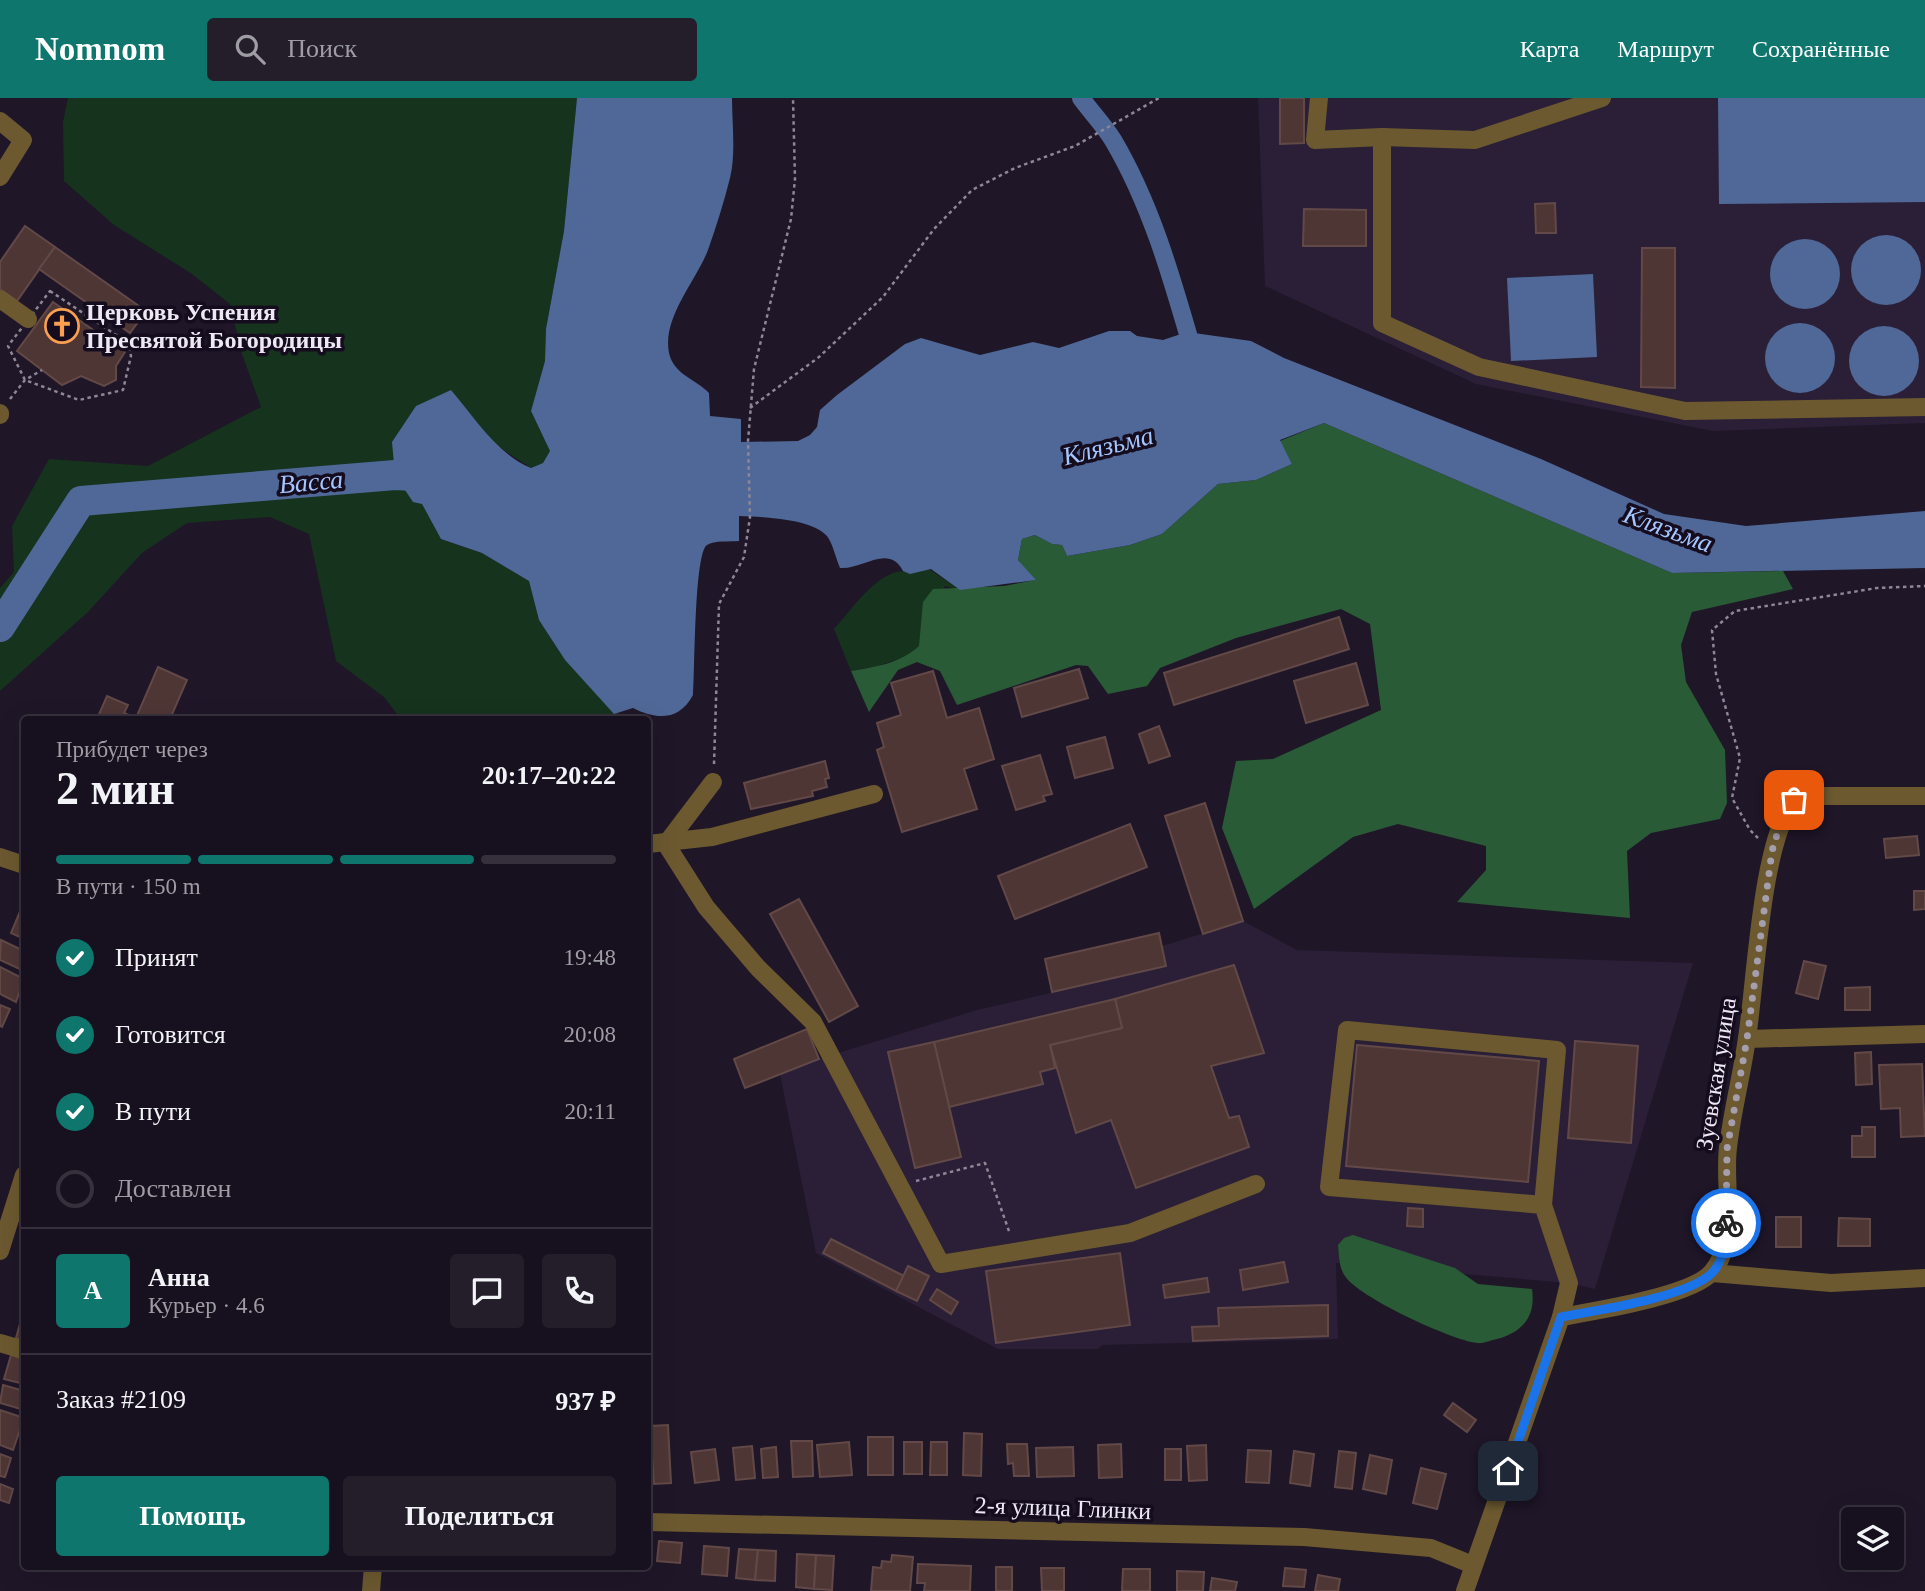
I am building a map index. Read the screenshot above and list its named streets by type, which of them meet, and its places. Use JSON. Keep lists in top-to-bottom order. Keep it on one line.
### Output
{"streets":{"street":["Зуевская улица","2-я улица Глинки"]},"water":["Клязьма","Васса"],"places":{"church":["Церковь Успения Пресвятой Богородицы"]},"page":{"header":"Nomnom","search":"Поиск","nav":["Карта","Маршрут","Сохранённые"],"heading":["2 мин","Прибудет через","20:17–20:22"],"panel":["Анна","Курьер · 4.6","Заказ #2109","937 ₽"],"bar":"В пути · 150 m","list":[["Принят","19:48"],["Готовится","20:08"],["В пути","20:11"],"Доставлен"],"round":"А","buttons":["Помощь","Поделиться"]}}
